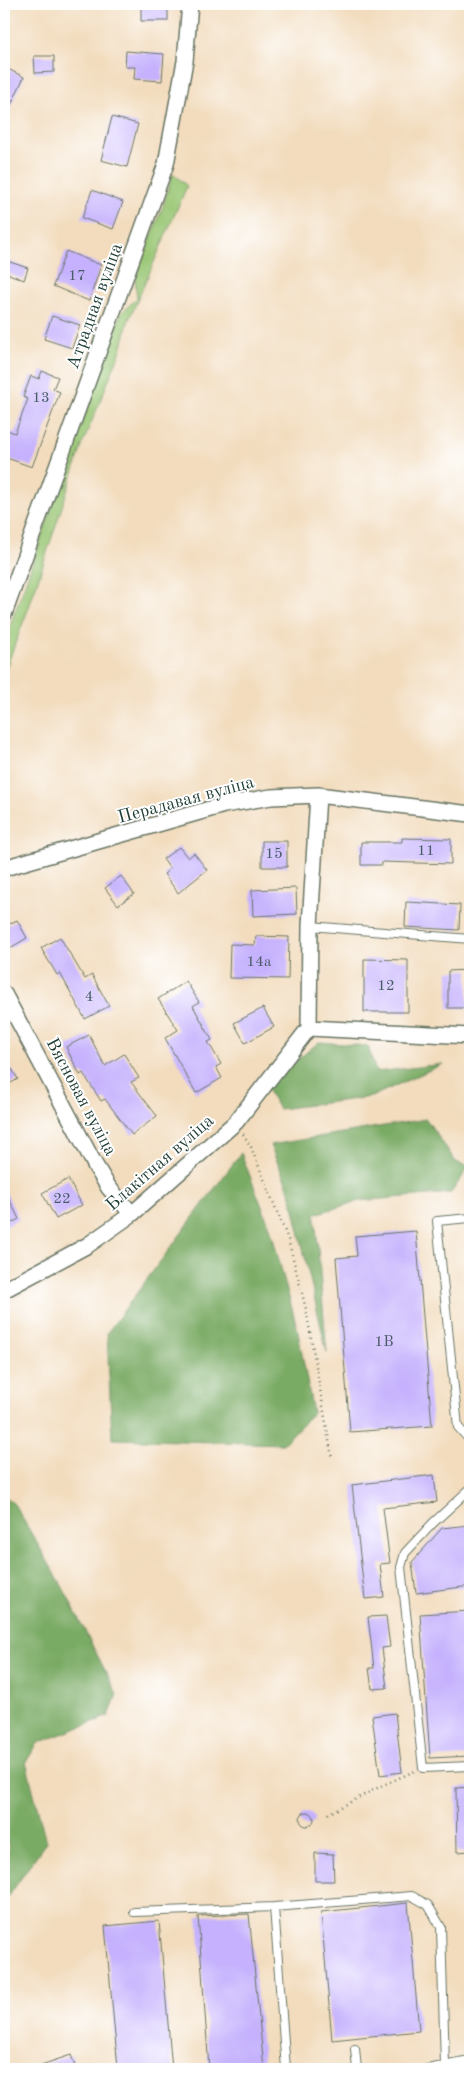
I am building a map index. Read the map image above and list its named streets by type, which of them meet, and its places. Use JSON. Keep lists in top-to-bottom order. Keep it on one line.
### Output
{"streets":{"street":["Атрадная вуліца","Перадавая вуліца","Вясновая вуліца","Блакітная вуліца"]},"crossings":[["Вясновая вуліца","Блакітная вуліца"]],"house_numbers":["17","13","11","15","14а","12","4","22","1В"]}
